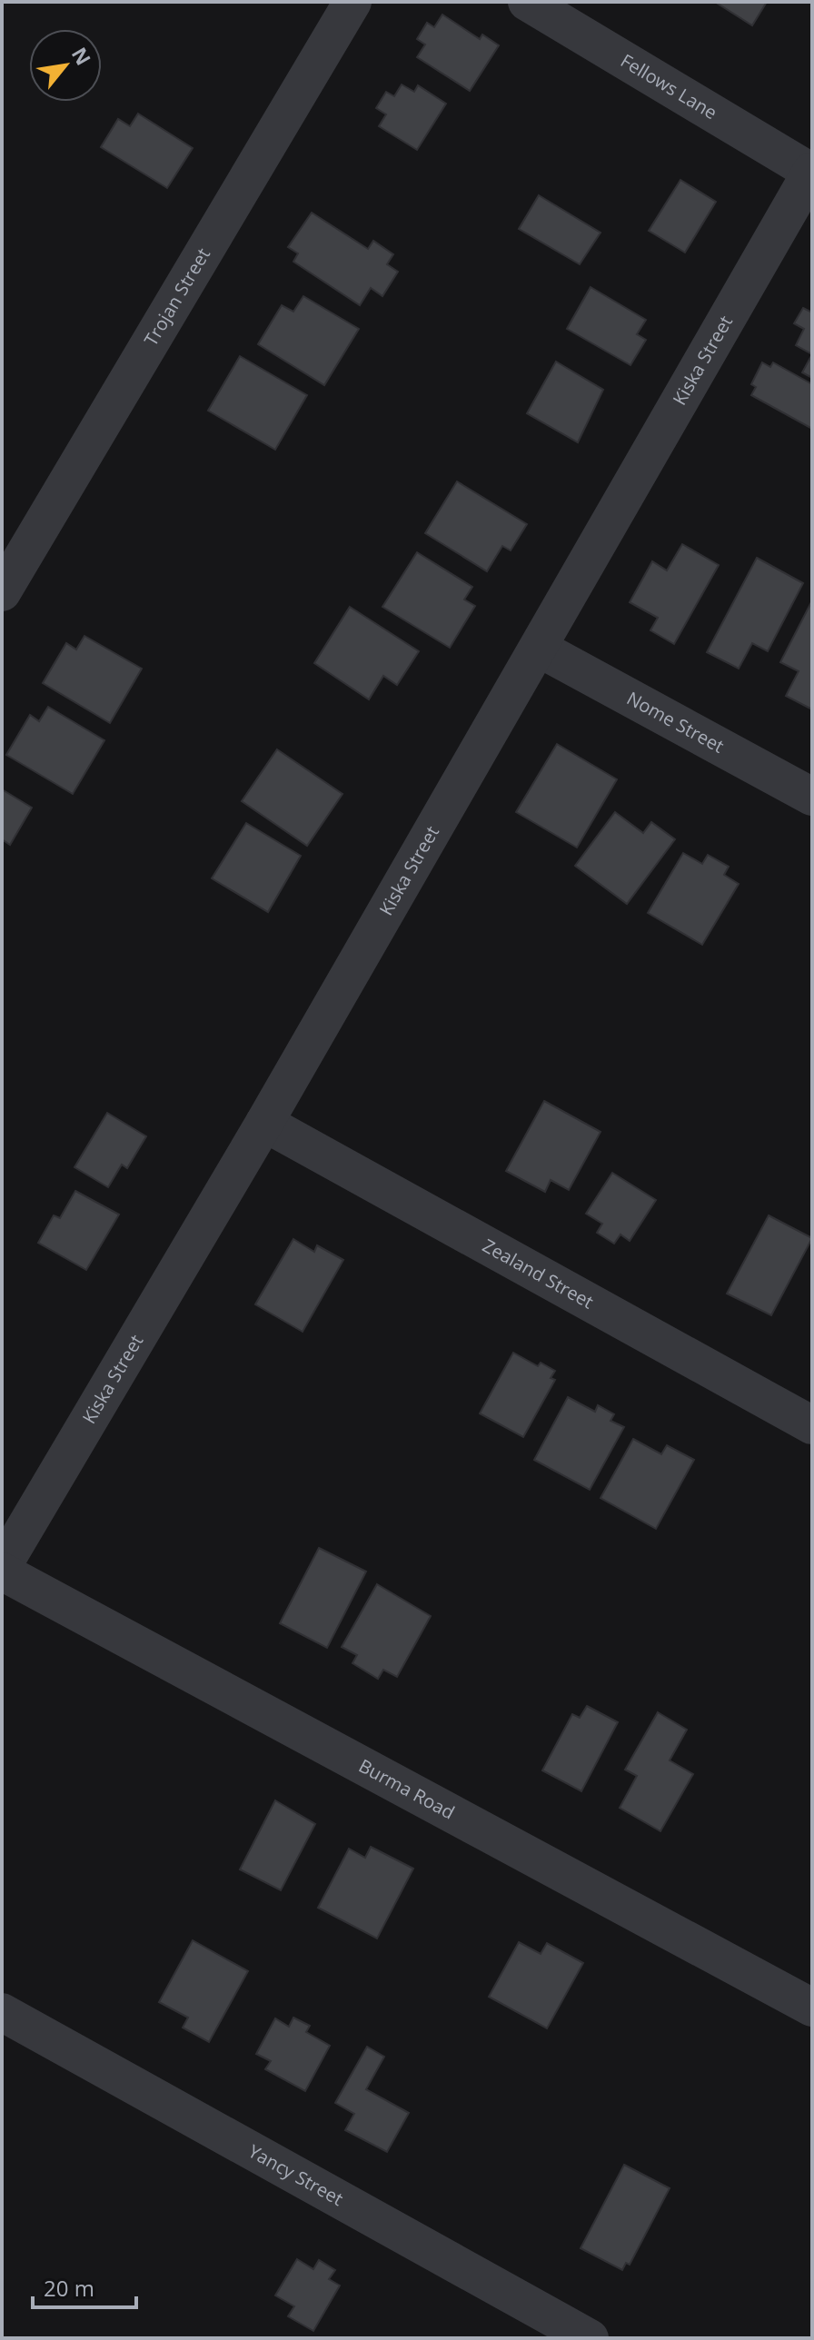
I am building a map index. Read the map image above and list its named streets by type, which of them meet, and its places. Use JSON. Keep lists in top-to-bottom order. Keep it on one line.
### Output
{"streets":{"street":["Fellows Lane","Trojan Street","Kiska Street","Nome Street","Zealand Street","Burma Road","Yancy Street"]},"crossings":[["Fellows Lane","Kiska Street"],["Kiska Street","Nome Street"],["Kiska Street","Zealand Street"],["Kiska Street","Burma Road"]],"scale_bar":"20 m","north":"top right"}
